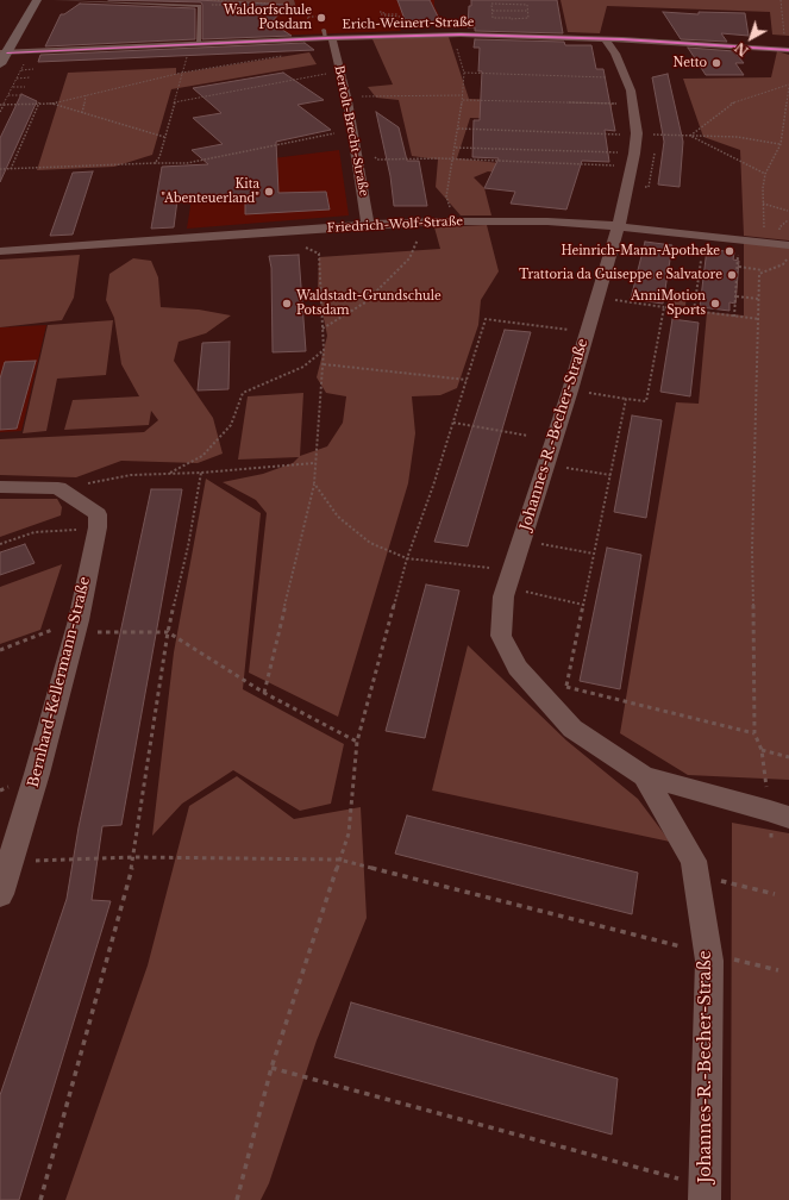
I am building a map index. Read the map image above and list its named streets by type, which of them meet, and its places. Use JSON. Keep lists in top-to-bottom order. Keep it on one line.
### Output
{"streets":{"street":["Erich-Weinert-Straße","Bertolt-Brecht-Straße","Friedrich-Wolf-Straße","Johannes-R.-Becher-Straße","Bernhard-Kellermann-Straße"]},"crossings":[["Erich-Weinert-Straße","Bertolt-Brecht-Straße"],["Erich-Weinert-Straße","Johannes-R.-Becher-Straße"],["Bertolt-Brecht-Straße","Friedrich-Wolf-Straße"],["Friedrich-Wolf-Straße","Johannes-R.-Becher-Straße"]],"places":["Waldorfschule Potsdam","Netto","Kita \"Abenteuerland\"","Heinrich-Mann-Apotheke","Trattoria da Guiseppe e Salvatore","Waldstadt-Grundschule Potsdam","AnniMotion Sports"],"north":"bottom left"}
